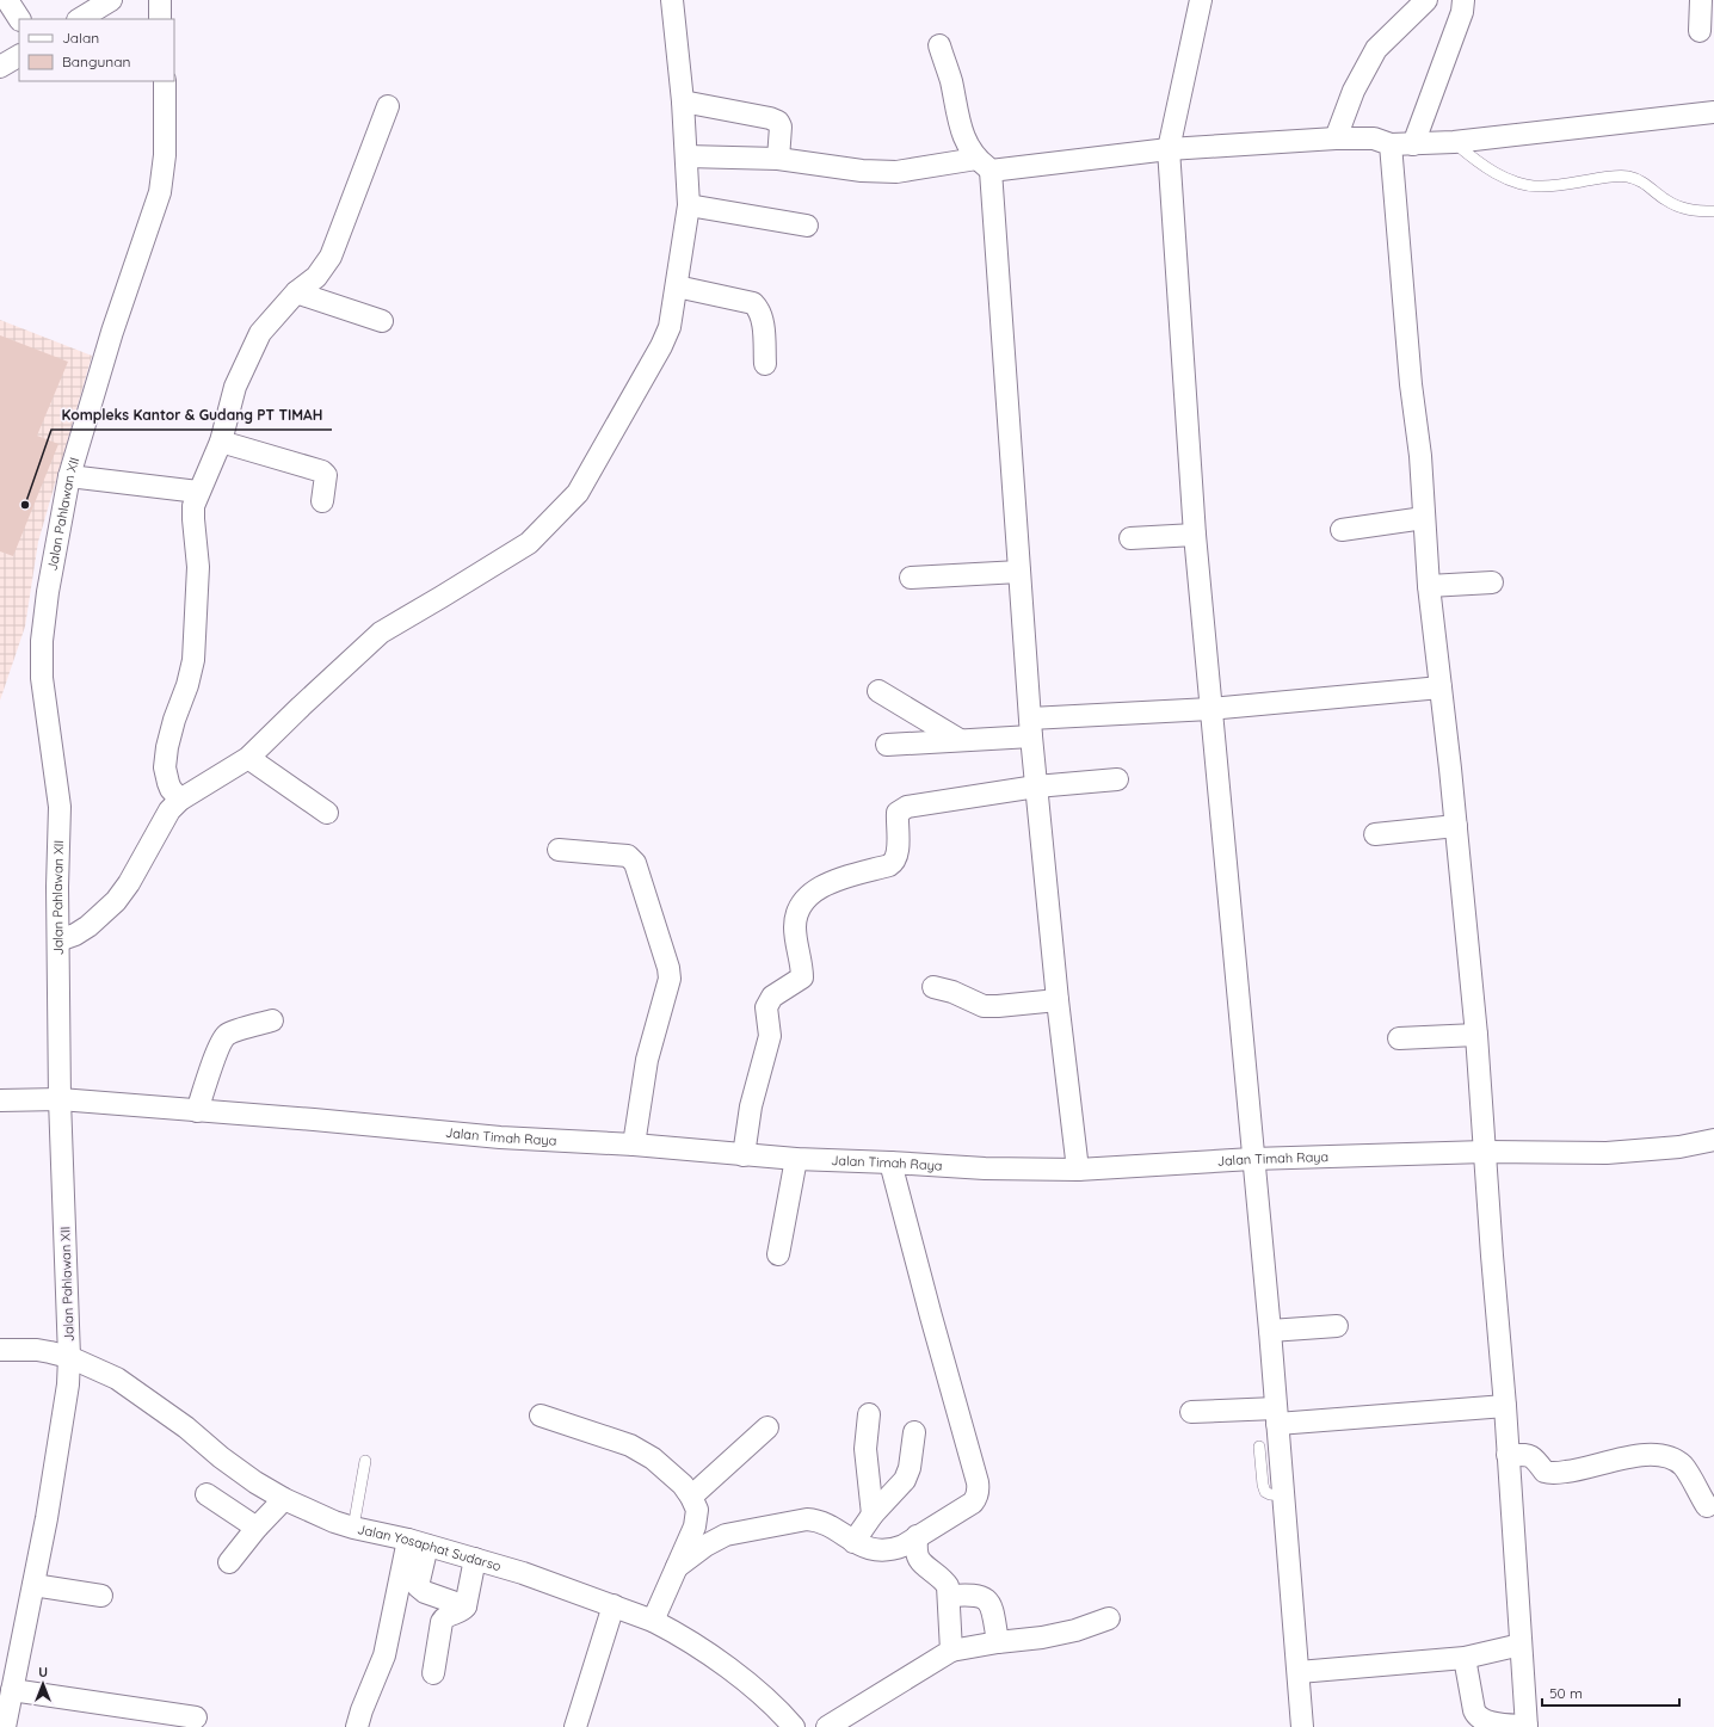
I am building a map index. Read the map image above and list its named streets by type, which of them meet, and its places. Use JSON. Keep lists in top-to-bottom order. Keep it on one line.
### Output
{"streets":{"street":["Jalan Pahlawan XII","Jalan Timah Raya","Jalan Yosaphat Sudarso"]},"crossings":[["Jalan Pahlawan XII","Jalan Timah Raya"],["Jalan Pahlawan XII","Jalan Yosaphat Sudarso"]],"places":["Kompleks Kantor & Gudang PT TIMAH"],"legend":["Jalan","Bangunan"],"scale_bar":"50 m","north":"top"}
